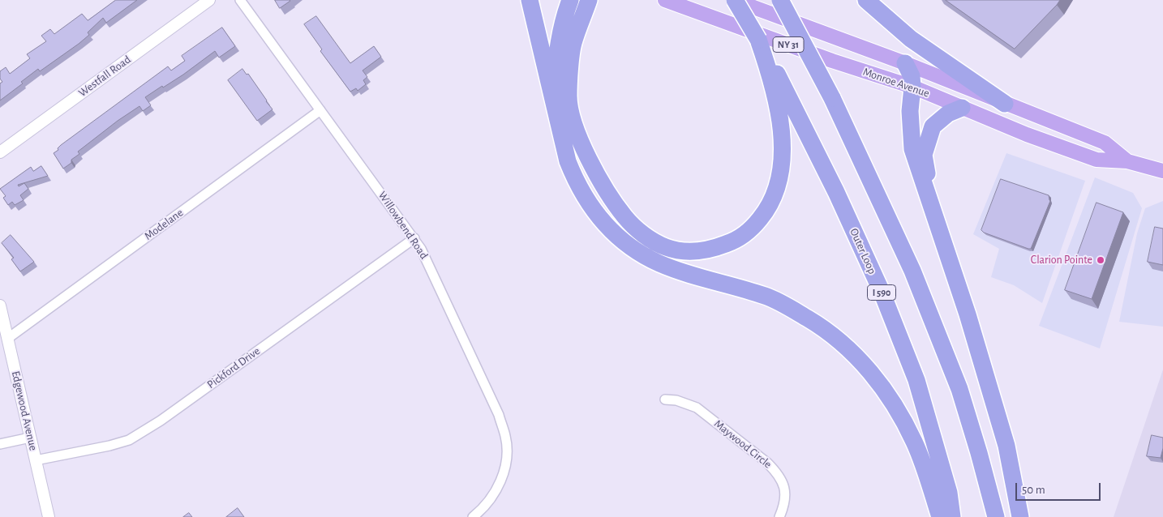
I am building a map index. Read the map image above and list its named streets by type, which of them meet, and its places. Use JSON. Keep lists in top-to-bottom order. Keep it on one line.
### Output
{"streets":{"highway":["Outer Loop","I 590"],"main road":["NY 31","Monroe Avenue"],"street":["Westfall Road","Modelane","Willowbend Road","Pickford Drive","Edgewood Avenue","Maywood Circle"]},"crossings":[["Modelane","Willowbend Road"],["Modelane","Edgewood Avenue"],["Willowbend Road","Pickford Drive"],["Pickford Drive","Edgewood Avenue"]],"places":["Clarion Pointe"],"scale_bar":"50 m"}
